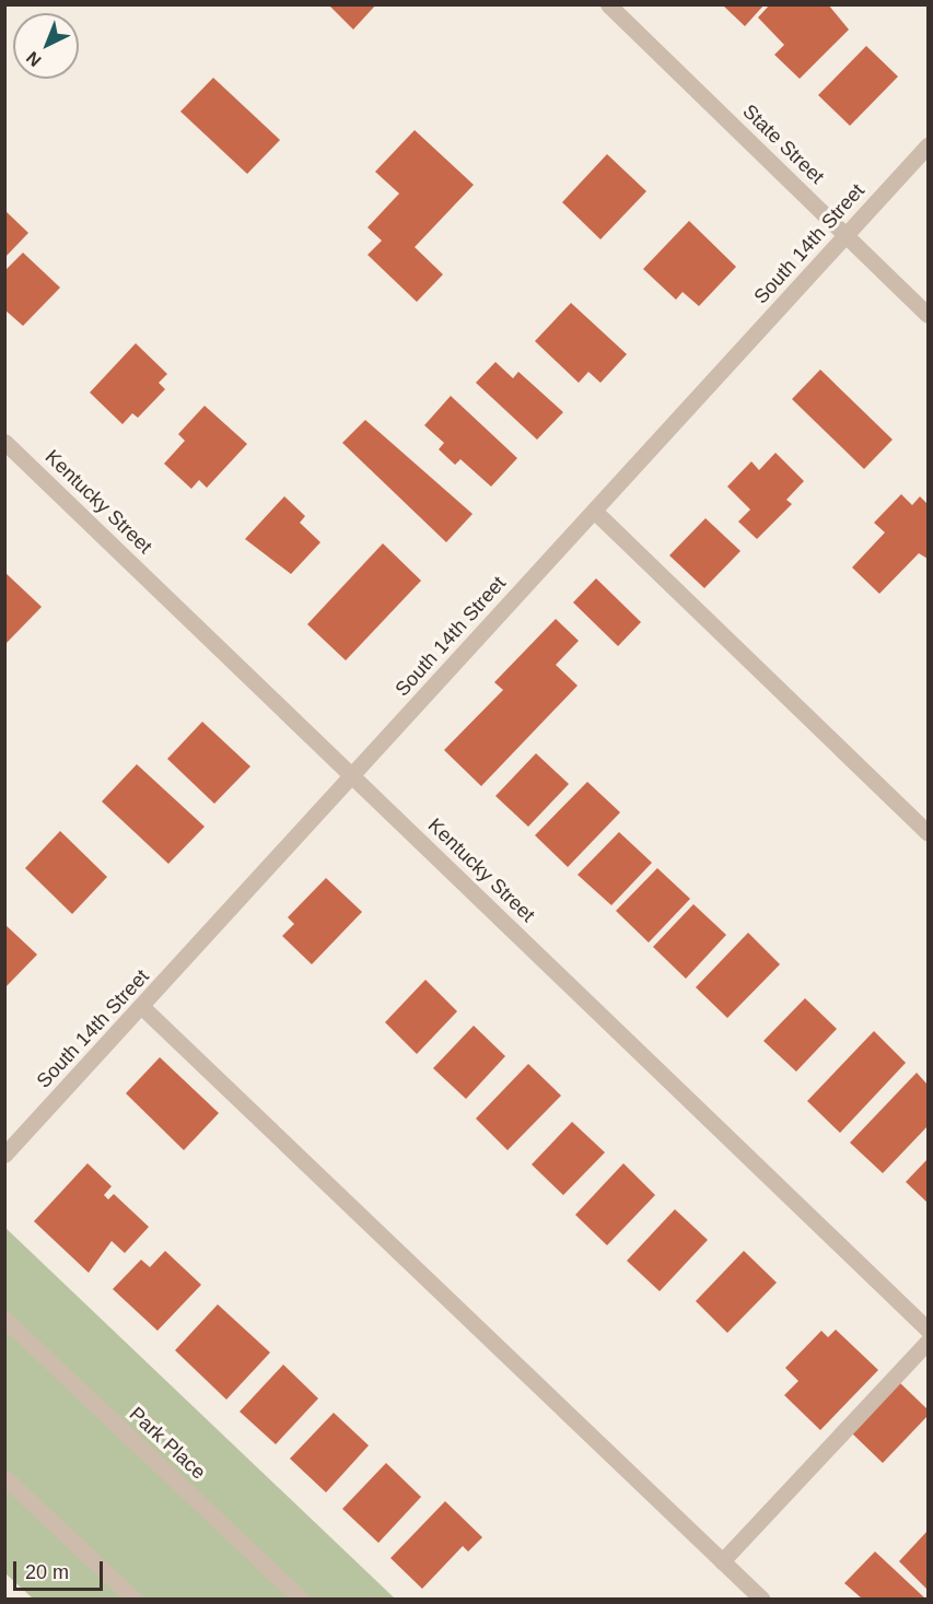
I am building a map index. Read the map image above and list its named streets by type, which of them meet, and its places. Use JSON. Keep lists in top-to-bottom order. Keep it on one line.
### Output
{"streets":{"street":["State Street","South 14th Street","Kentucky Street","Park Place"]},"crossings":[["State Street","South 14th Street"],["South 14th Street","Kentucky Street"]],"scale_bar":"20 m","north":"bottom left"}
